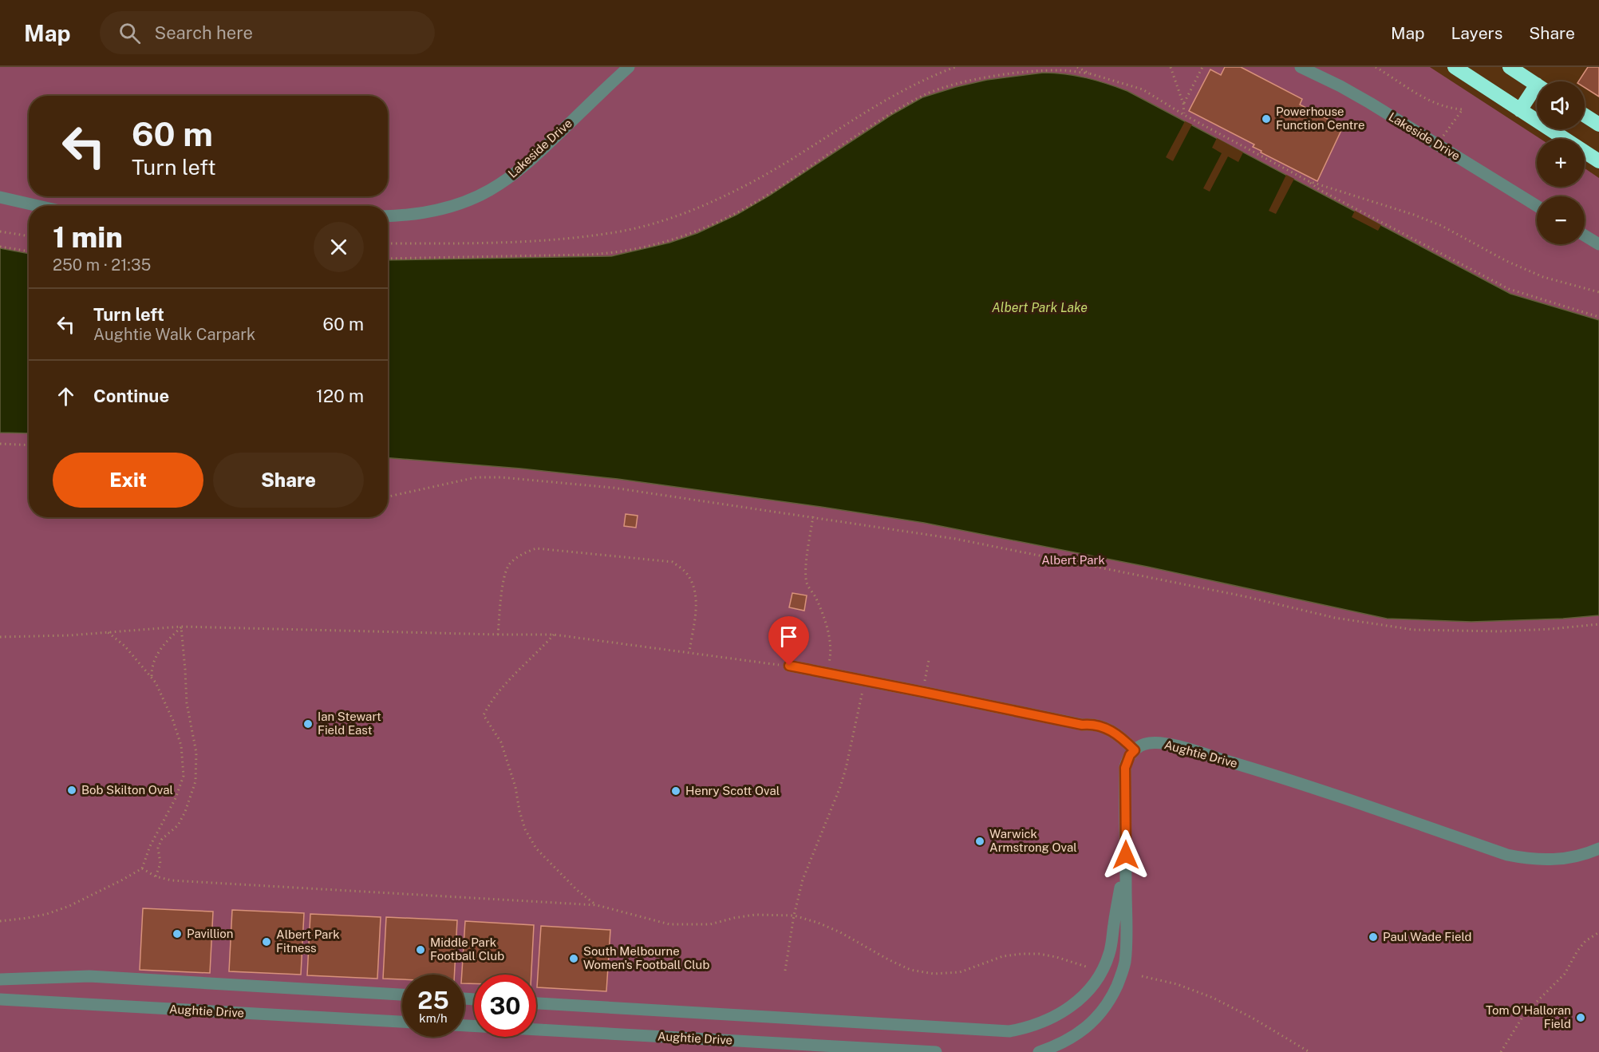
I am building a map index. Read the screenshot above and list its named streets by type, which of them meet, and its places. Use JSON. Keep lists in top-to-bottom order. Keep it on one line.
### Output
{"streets":{"street":["Lakeside Drive","Aughtie Drive"]},"water":["Albert Park Lake"],"parks":["Albert Park"],"places":["Powerhouse Function Centre","Ian Stewart Field East","Bob Skilton Oval","Henry Scott Oval","Warwick Armstrong Oval","Pavillion","Paul Wade Field","Albert Park Fitness","Middle Park Football Club","South Melbourne Women's Football Club","Tom O'Halloran Field"],"page":{"header":"Map","search":"Search here","nav":["Map","Layers","Share"],"map_buttons":["+","−"],"turn":["60 m","Turn left"],"heading":["1 min","250 m · 21:35"],"list":[{"name":"Turn left","note":"Aughtie Walk Carpark","value":"60 m"},{"name":"Continue","value":"120 m"}],"buttons":["Exit","Share"],"speed":"25 km/h","limit":"30"}}
